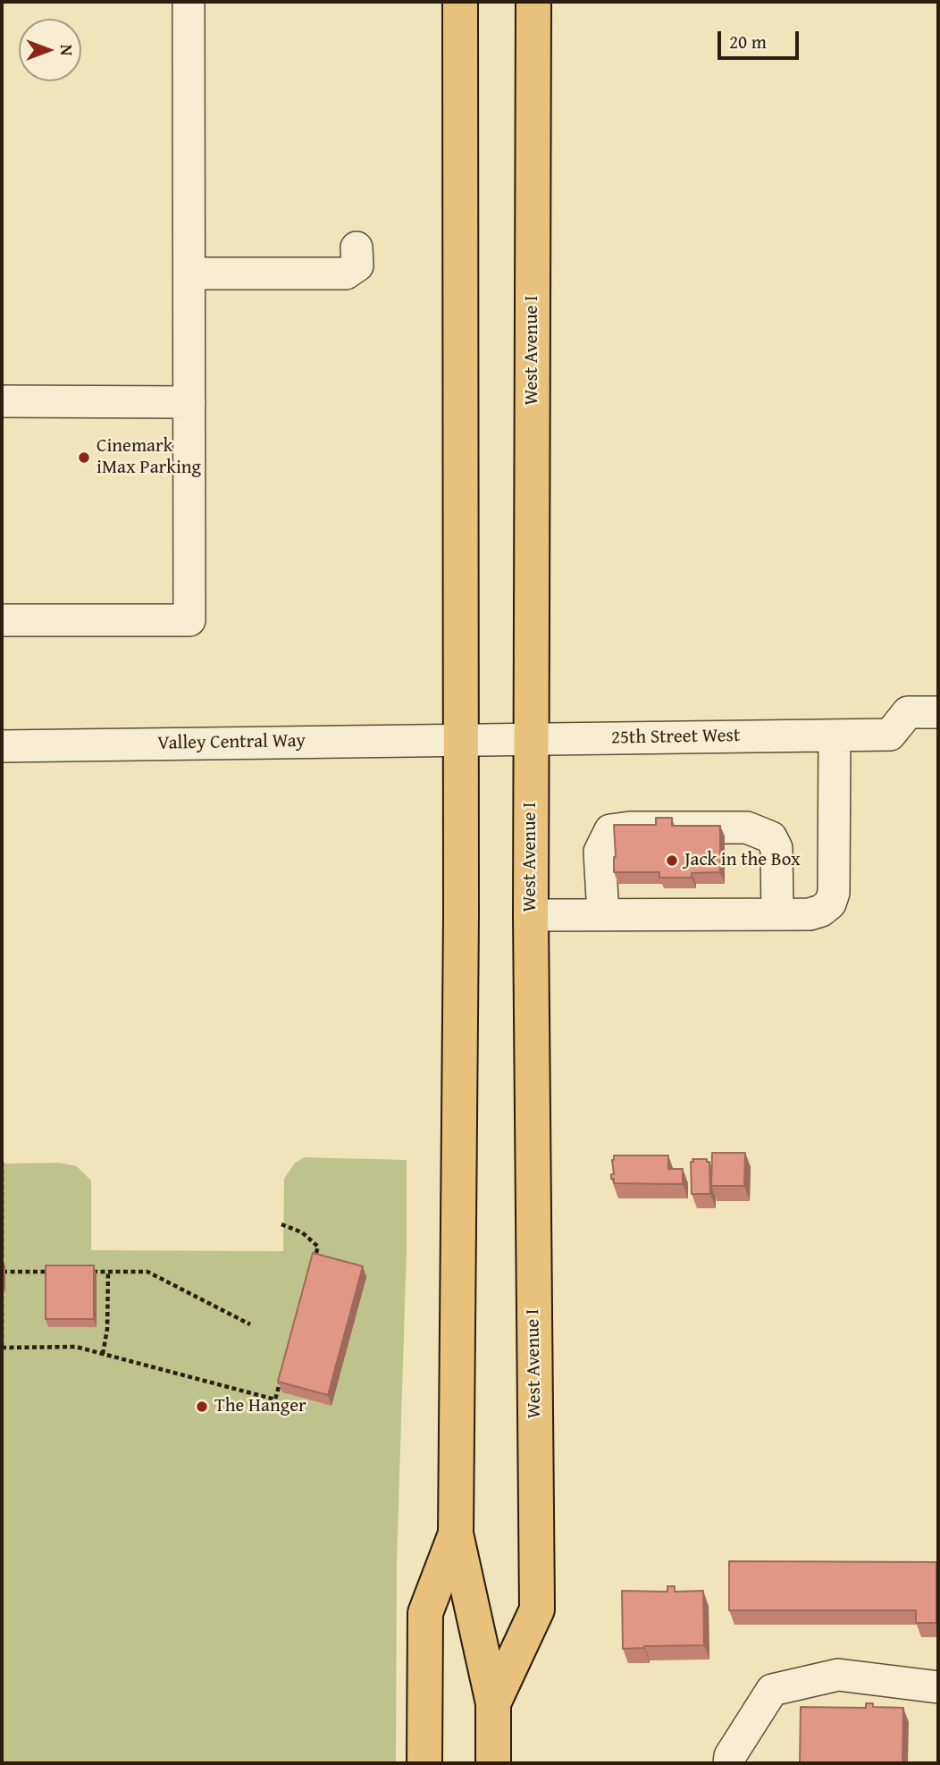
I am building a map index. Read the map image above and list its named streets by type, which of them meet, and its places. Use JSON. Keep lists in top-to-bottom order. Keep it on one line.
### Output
{"streets":{"main road":["West Avenue I"],"street":["25th Street West","Valley Central Way"]},"crossings":[["West Avenue I","25th Street West"],["West Avenue I","Valley Central Way"],["25th Street West","Valley Central Way"]],"places":["Cinemark iMax Parking","Jack in the Box","The Hanger"],"scale_bar":"20 m","north":"right"}
